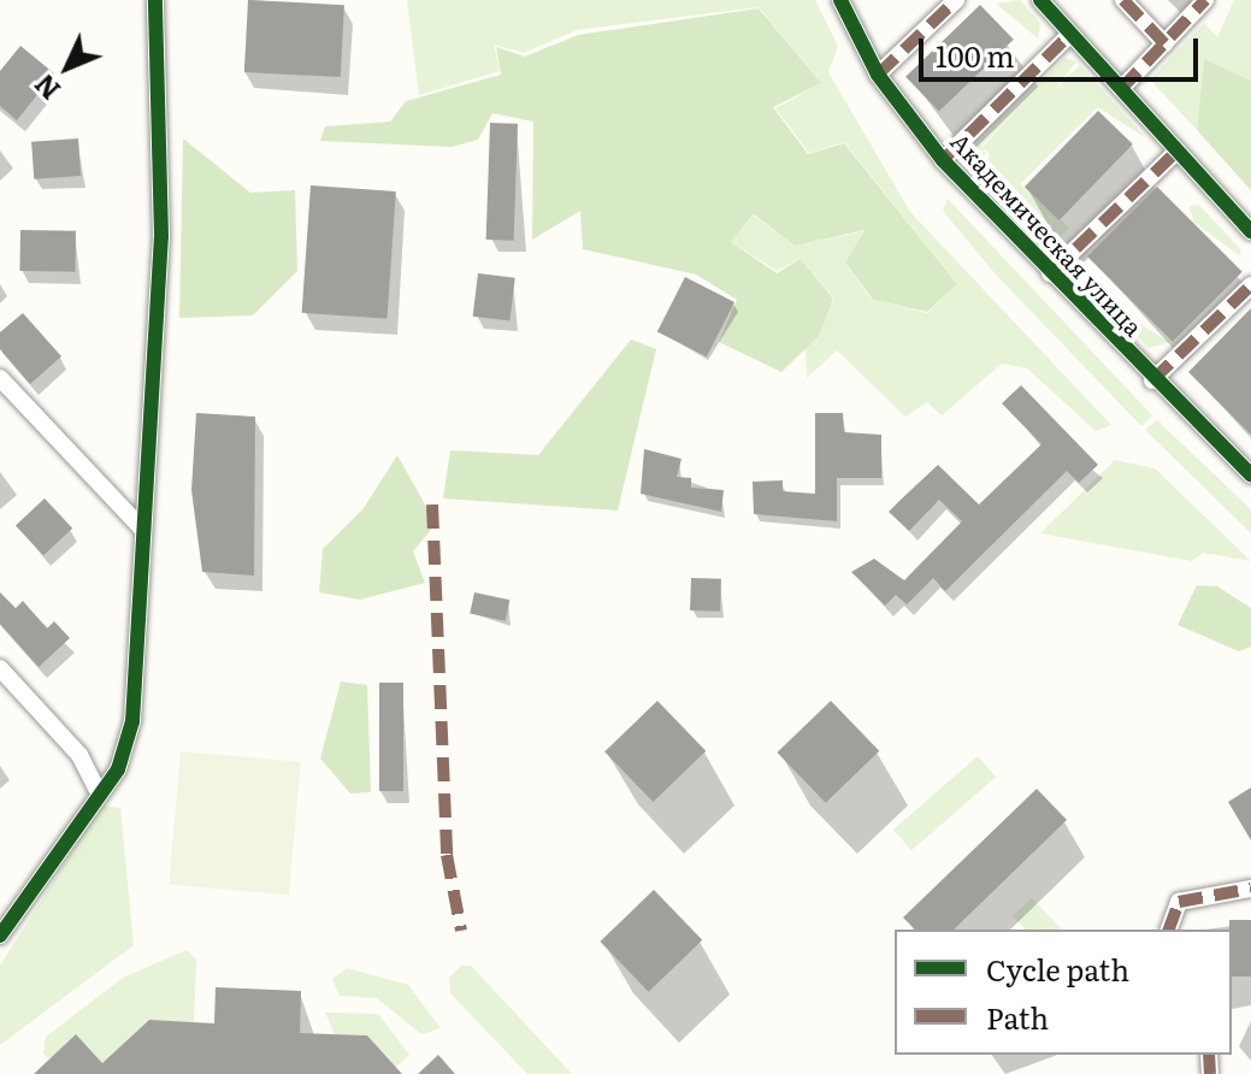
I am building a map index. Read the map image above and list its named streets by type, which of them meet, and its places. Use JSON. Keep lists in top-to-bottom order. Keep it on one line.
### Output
{"streets":{"street":["Академическая улица"]},"legend":["Cycle path","Path"],"scale_bar":"100 m","north":"bottom left"}
